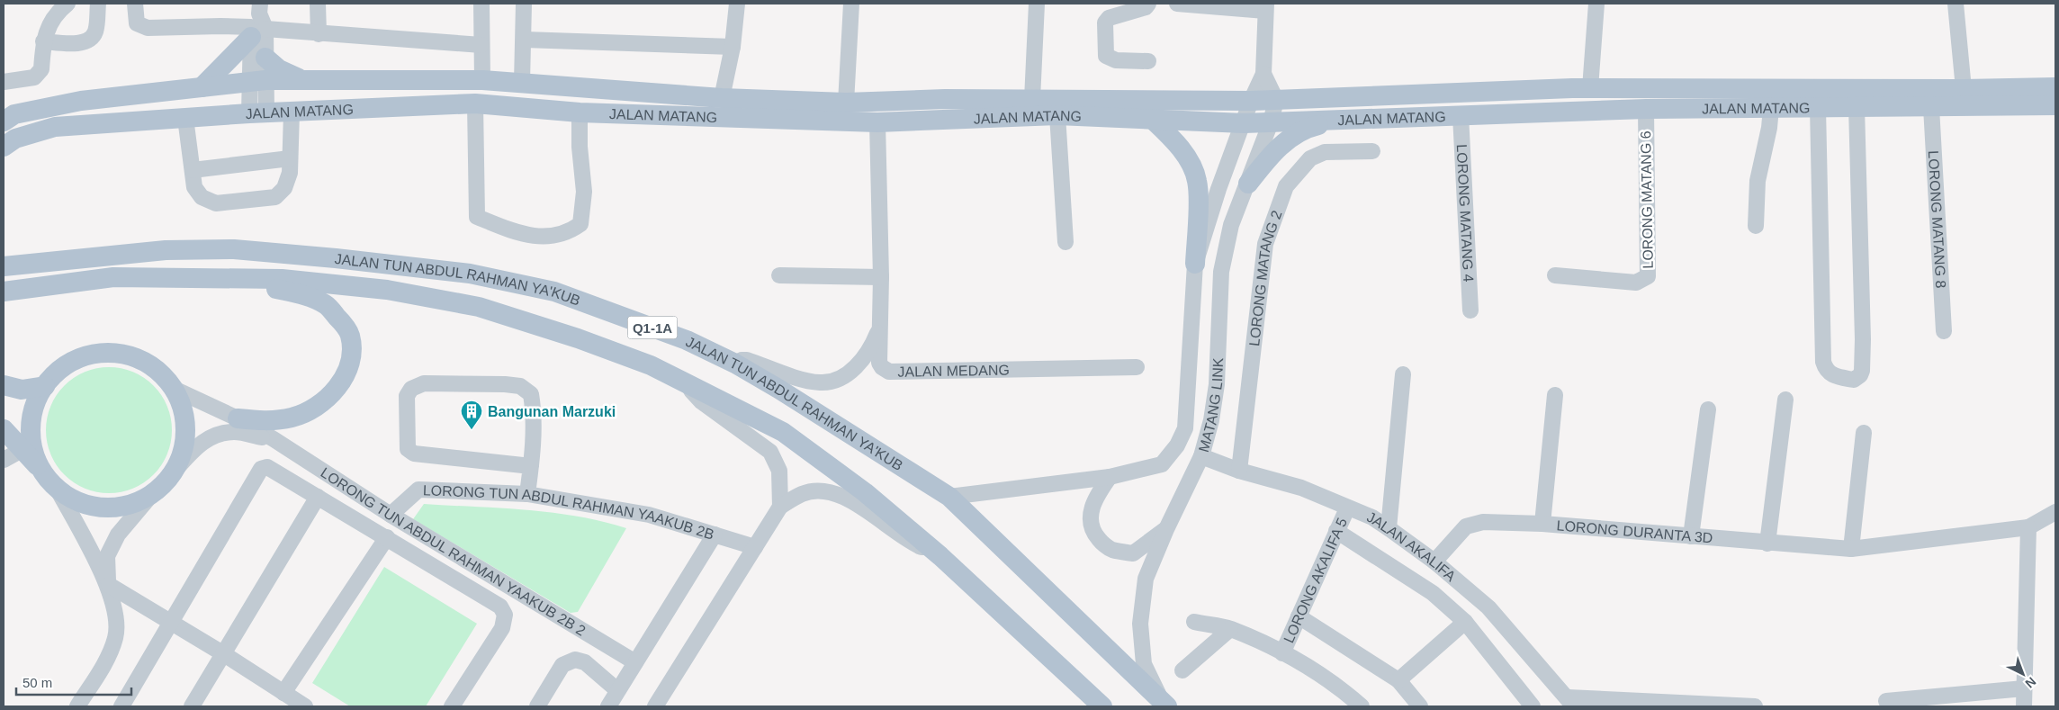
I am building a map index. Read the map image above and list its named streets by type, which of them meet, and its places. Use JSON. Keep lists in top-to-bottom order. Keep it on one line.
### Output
{"streets":{"main road":["JALAN MATANG","JALAN TUN ABDUL RAHMAN YA'KUB","Q1-1A"],"street":["LORONG MATANG 6","LORONG MATANG 4","LORONG MATANG 8","LORONG MATANG 2","JALAN MEDANG","MATANG LINK","LORONG TUN ABDUL RAHMAN YAAKUB 2B","LORONG DURANTA 3D","JALAN AKALIFA","LORONG TUN ABDUL RAHMAN YAAKUB 2B 2","LORONG AKALIFA 5"]},"crossings":[["JALAN MATANG","LORONG MATANG 6"],["JALAN MATANG","LORONG MATANG 4"],["JALAN MATANG","LORONG MATANG 8"],["JALAN MATANG","JALAN MEDANG"],["JALAN MATANG","MATANG LINK"],["LORONG MATANG 2","JALAN AKALIFA"],["JALAN TUN ABDUL RAHMAN YA'KUB","MATANG LINK"],["MATANG LINK","JALAN AKALIFA"],["LORONG TUN ABDUL RAHMAN YAAKUB 2B","LORONG TUN ABDUL RAHMAN YAAKUB 2B 2"],["LORONG DURANTA 3D","JALAN AKALIFA"],["JALAN AKALIFA","LORONG AKALIFA 5"]],"places":{"building":["Bangunan Marzuki"]},"scale_bar":"50 m","north":"bottom right"}
